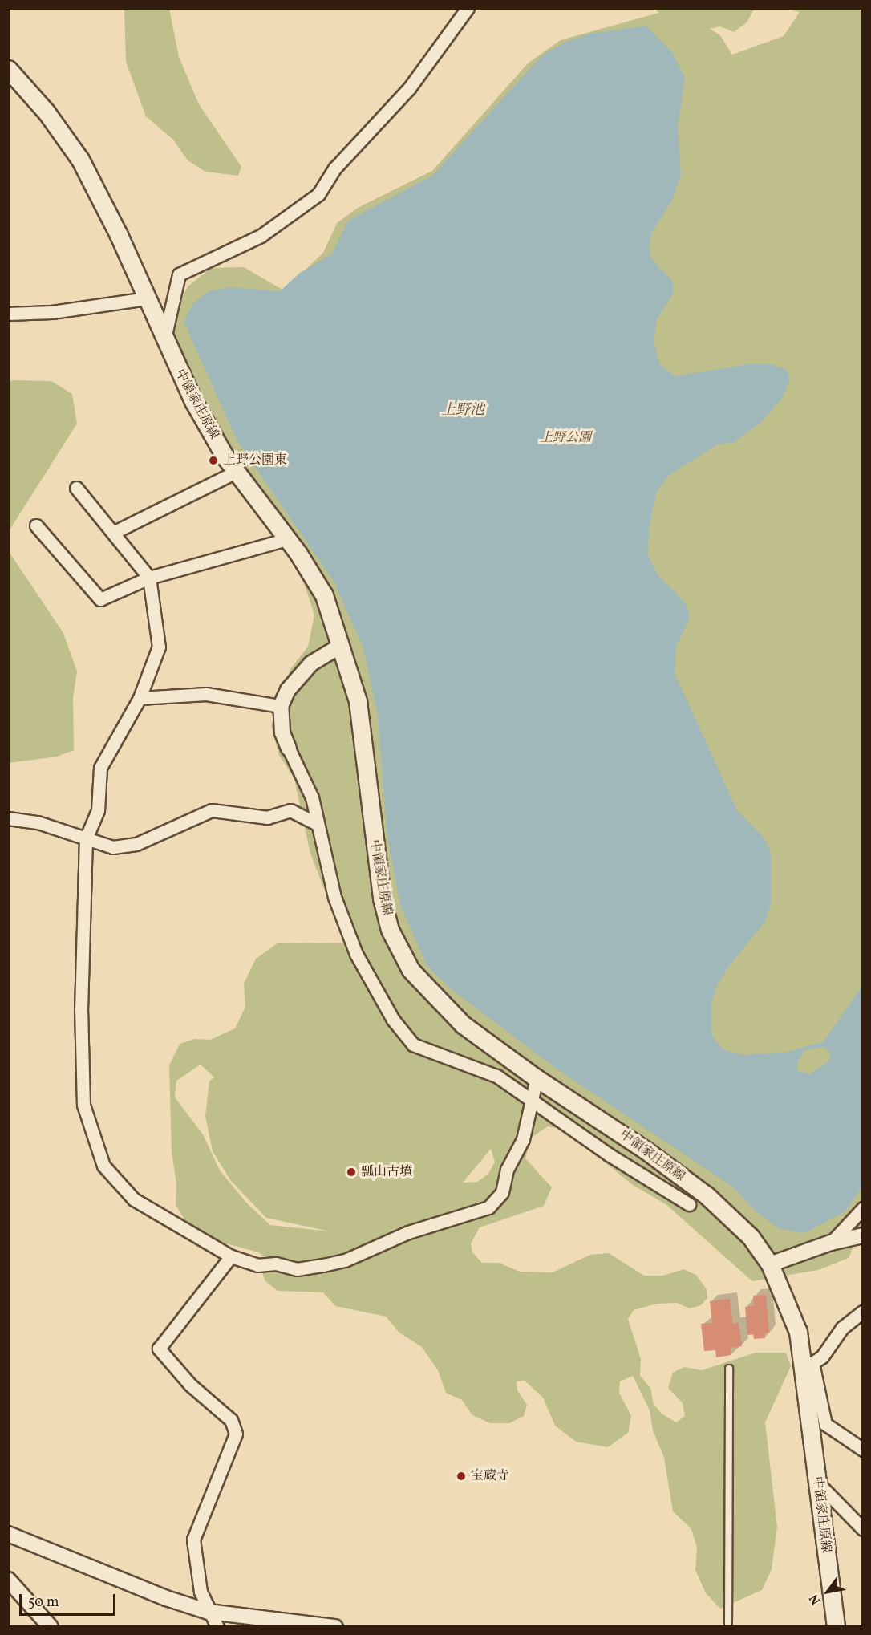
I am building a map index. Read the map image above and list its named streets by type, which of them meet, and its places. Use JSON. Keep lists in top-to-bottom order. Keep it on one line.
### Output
{"streets":{"main road":["中領家庄原線"]},"water":["上野池"],"parks":["上野公園"],"places":["上野公園東","瓢山古墳","宝蔵寺"],"scale_bar":"50 m","north":"bottom left"}
